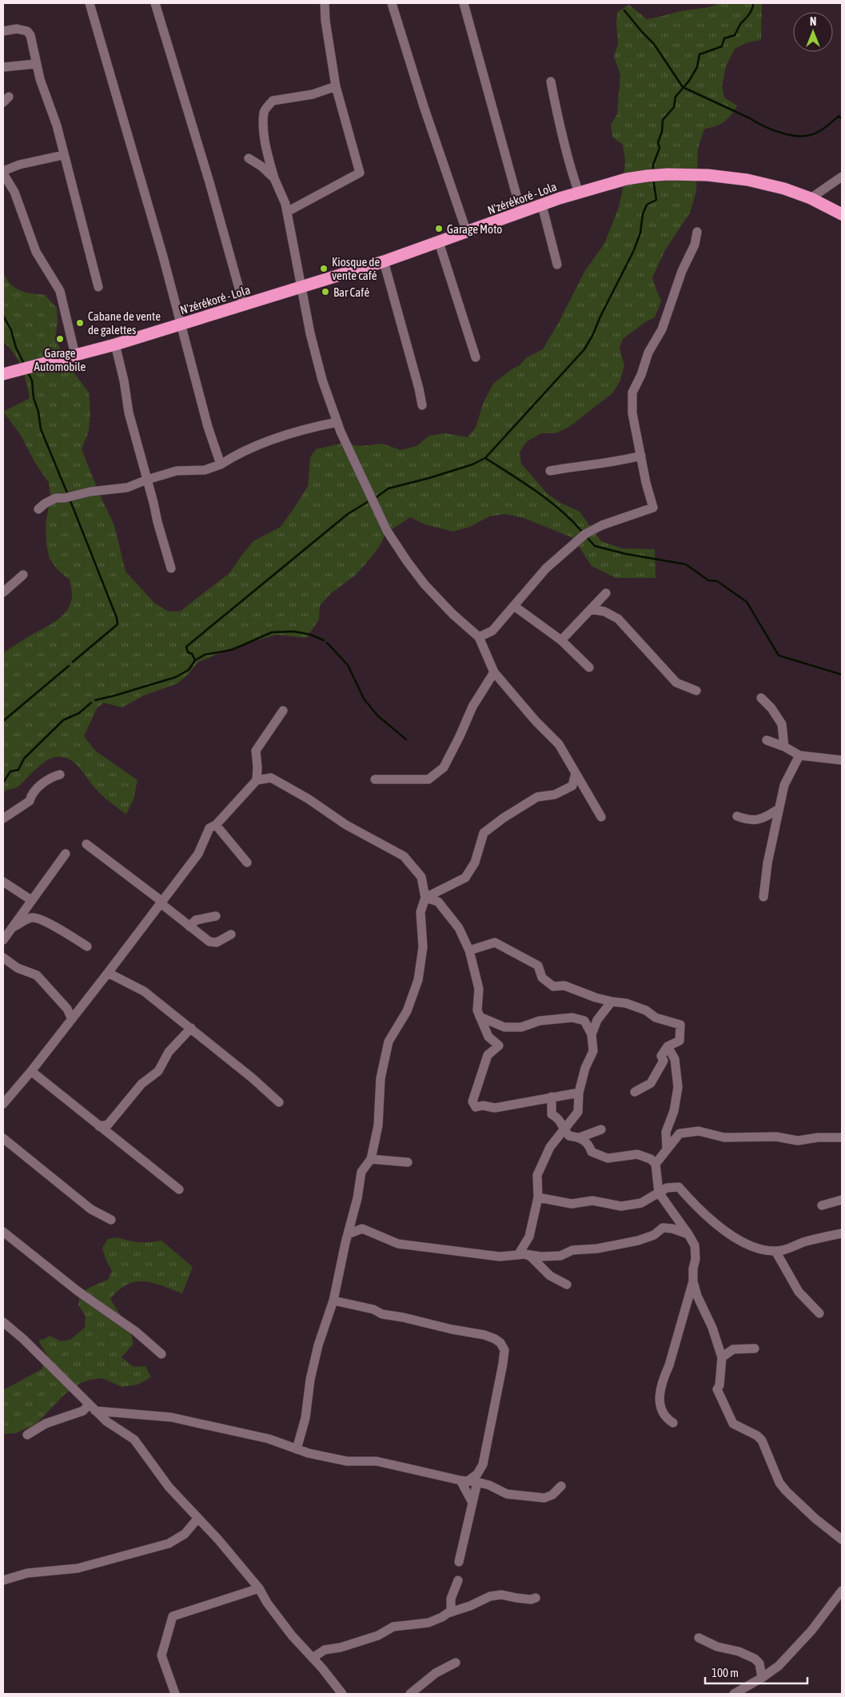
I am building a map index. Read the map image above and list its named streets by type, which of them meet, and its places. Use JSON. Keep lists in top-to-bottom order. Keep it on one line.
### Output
{"streets":{"highway":["N'zérékoré - Lola"]},"places":["Garage Moto","Kiosque de vente café","Bar Café","Cabane de vente de galettes","Garage Automobile"],"scale_bar":"100 m","north":"top"}
